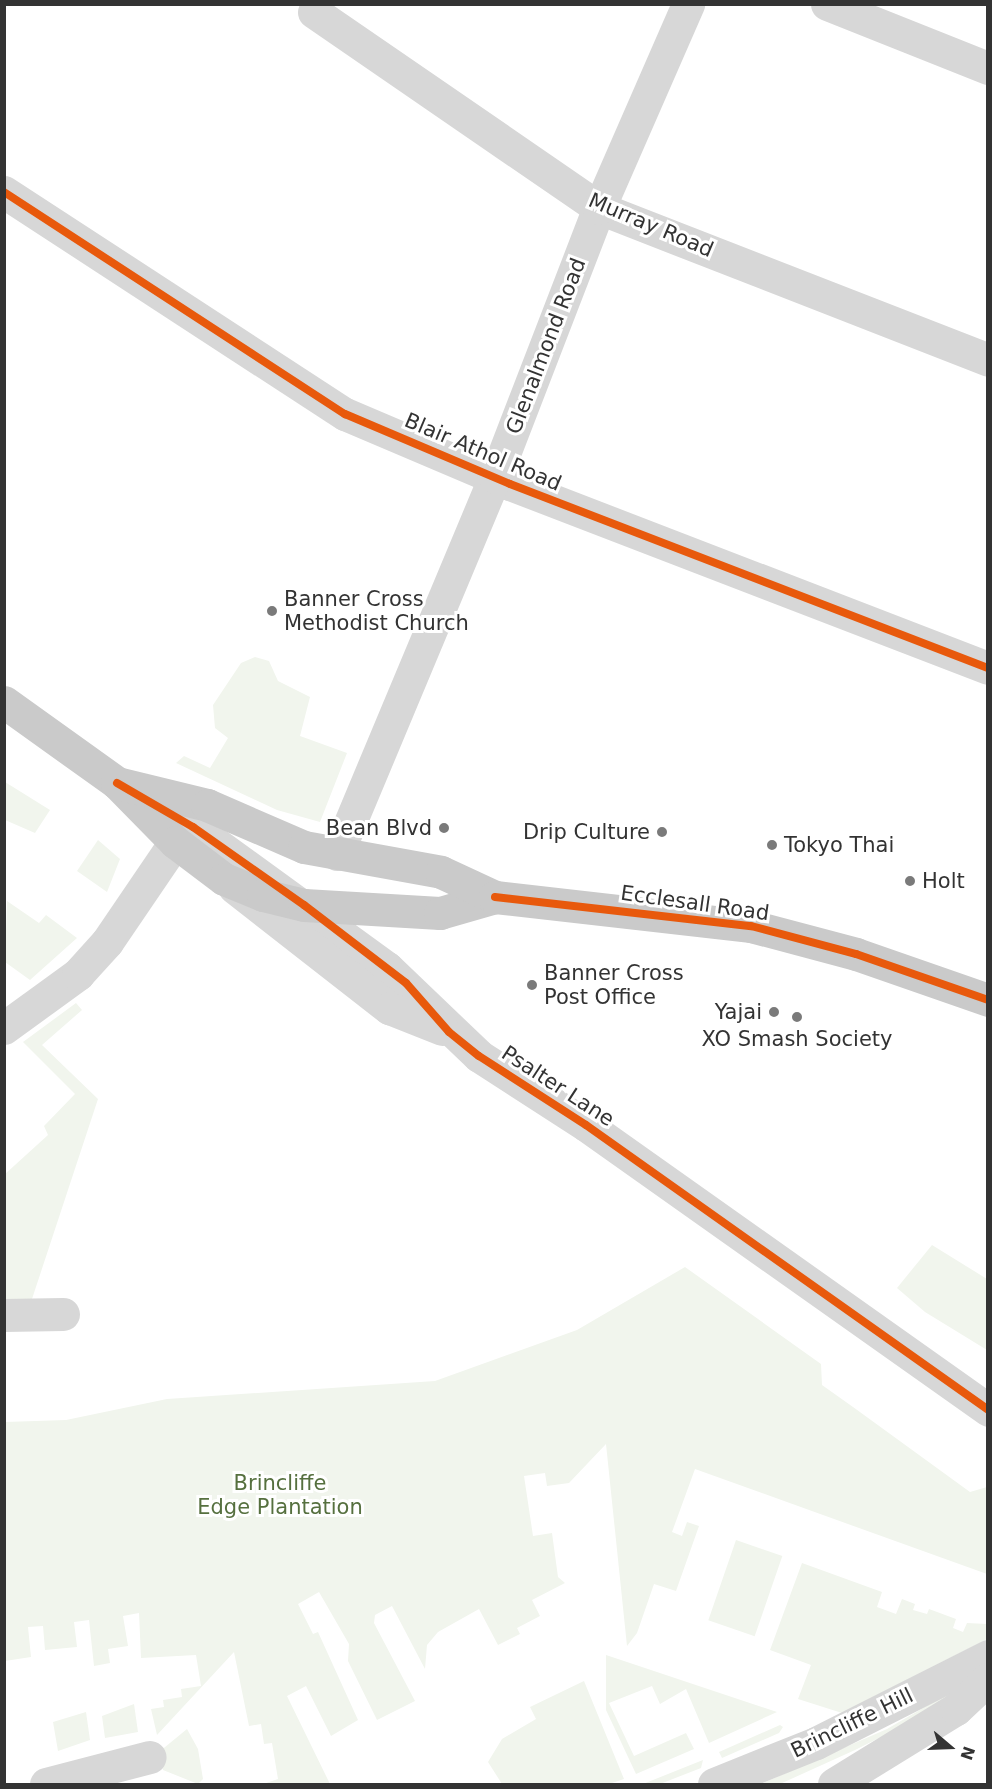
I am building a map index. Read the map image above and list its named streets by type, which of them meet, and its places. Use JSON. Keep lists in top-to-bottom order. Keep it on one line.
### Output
{"streets":{"main road":["Ecclesall Road"],"street":["Murray Road","Glenalmond Road","Blair Athol Road","Psalter Lane","Brincliffe Hill"]},"crossings":[["Murray Road","Glenalmond Road"],["Glenalmond Road","Blair Athol Road"],["Glenalmond Road","Ecclesall Road"],["Ecclesall Road","Psalter Lane"]],"parks":["Brincliffe Edge Plantation"],"places":["Banner Cross Methodist Church","Bean Blvd","Drip Culture","Tokyo Thai","Holt","Banner Cross Post Office","Yajai","XO Smash Society"],"north":"right"}
